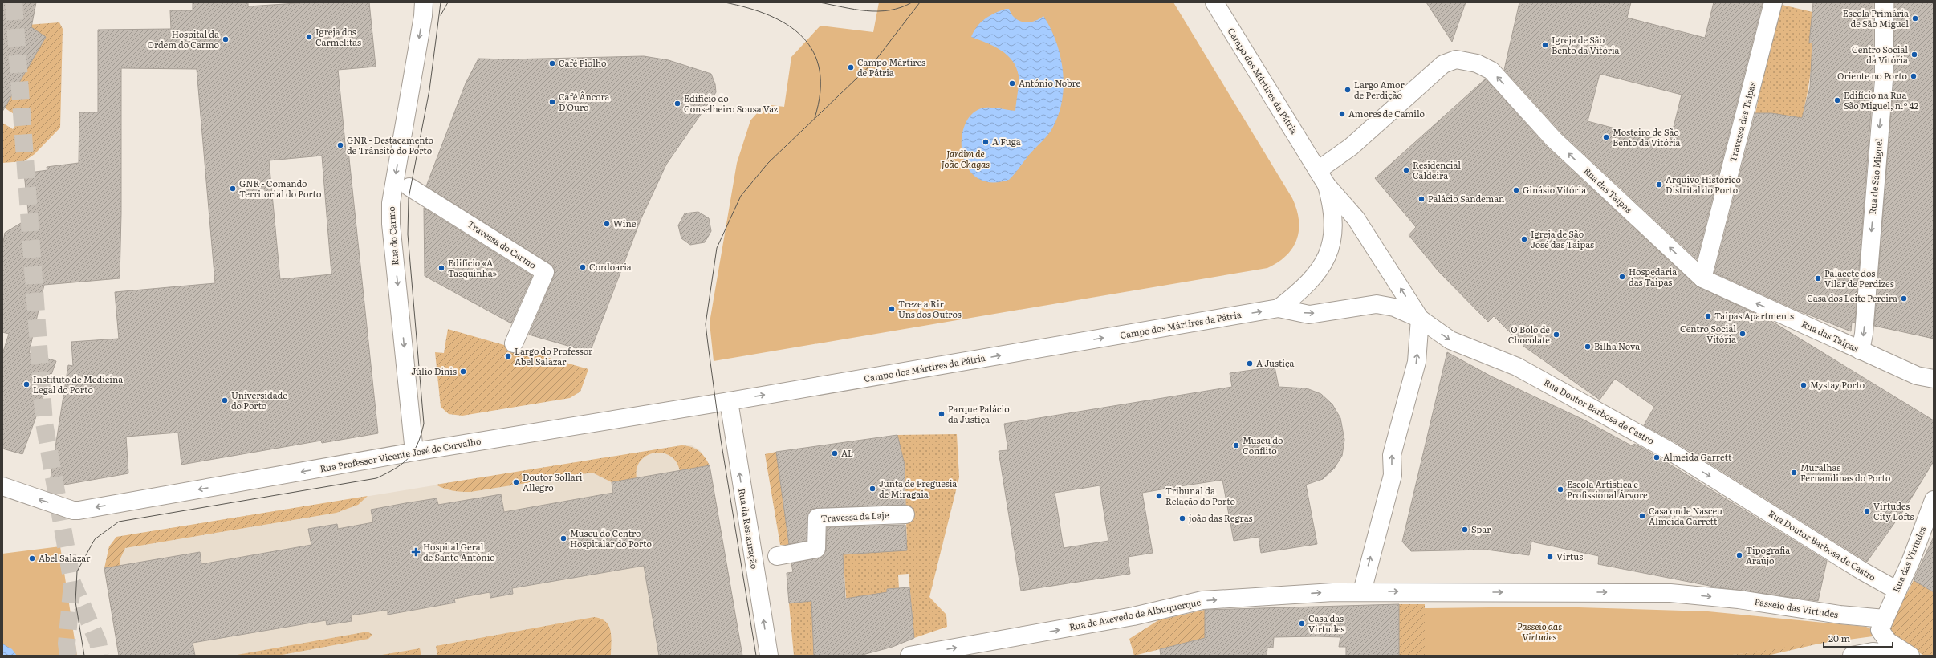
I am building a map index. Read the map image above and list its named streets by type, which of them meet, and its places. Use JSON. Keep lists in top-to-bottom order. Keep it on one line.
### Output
{"streets":{"street":["Campo dos Mártires da Pátria","Travessa das Taipas","Rua de São Miguel","Rua das Taipas","Rua do Carmo","Travessa do Carmo","Rua Doutor Barbosa de Castro","Rua Professor Vicente José de Carvalho","Travessa da Laje","Rua da Restauração","Rua das Virtudes","Passeio das Virtudes","Rua de Azevedo de Albuquerque"]},"crossings":[["Campo dos Mártires da Pátria","Rua das Taipas"],["Campo dos Mártires da Pátria","Rua Doutor Barbosa de Castro"],["Campo dos Mártires da Pátria","Rua Professor Vicente José de Carvalho"],["Campo dos Mártires da Pátria","Rua da Restauração"],["Travessa das Taipas","Rua das Taipas"],["Rua de São Miguel","Rua das Taipas"],["Rua do Carmo","Rua Professor Vicente José de Carvalho"],["Rua Doutor Barbosa de Castro","Rua das Virtudes"],["Rua Professor Vicente José de Carvalho","Rua da Restauração"],["Rua das Virtudes","Passeio das Virtudes"],["Passeio das Virtudes","Rua de Azevedo de Albuquerque"]],"one_way":["Campo dos Mártires da Pátria","Rua de São Miguel","Rua das Taipas","Rua do Carmo","Rua Doutor Barbosa de Castro","Rua Professor Vicente José de Carvalho","Rua da Restauração","Passeio das Virtudes","Rua de Azevedo de Albuquerque"],"parks":["Jardim de João Chagas","Passeio das Virtudes"],"places":{"other":["Escola Primária de São Miguel","Igreja dos Carmelitas","Hospital da Ordem do Carmo","Igreja de São Bento da Vitória","Centro Social da Vitória","Café Piolho","Campo Mártires de Pátria","Oriente no Porto","António Nobre","Largo Amor de Perdição","Edifício na Rua São Miguel, n.º 42","Café Âncora D'Ouro","Edifício do Conselheiro Sousa Vaz","Amores de Camilo","Mosteiro de São Bento da Vitória","A Fuga","GNR - Destacamento de Trânsito do Porto","Residencial Caldeira","Arquivo Histórico Distrital do Porto","GNR - Comando Territorial do Porto","Ginásio Vitória","Palácio Sandeman","Wine","Igreja de São José das Taipas","Cordoaria","Edifício «A Tasquinha»","Hospedaria das Taipas","Palacete dos Vilar de Perdizes","Casa dos Leite Pereira","Treze a Rir Uns dos Outros","Taipas Apartments","Centro Social Vitória","O Bolo de Chocolate","Bilha Nova","Largo do Professor Abel Salazar","A Justiça","Júlio Dinis","Instituto de Medicina Legal do Porto","Mystay Porto","Universidade do Porto","Parque Palácio da Justiça","Museu do Conflito","AL","Almeida Garrett","Muralhas Fernandinas do Porto","Doutor Sollari Allegro","Junta de Freguesia de Miragaia","Escola Artística e Profissional Árvore","Tribunal da Relação do Porto","Virtudes City Lofts","Casa onde Nasceu Almeida Garrett","joão das Regras","Spar","Museu do Centro Hospitalar do Porto","Tipografia Araújo","Virtus","Abel Salazar","Casa das Virtudes"],"health":["Hospital Geral de Santo António"]},"scale_bar":"20 m"}
